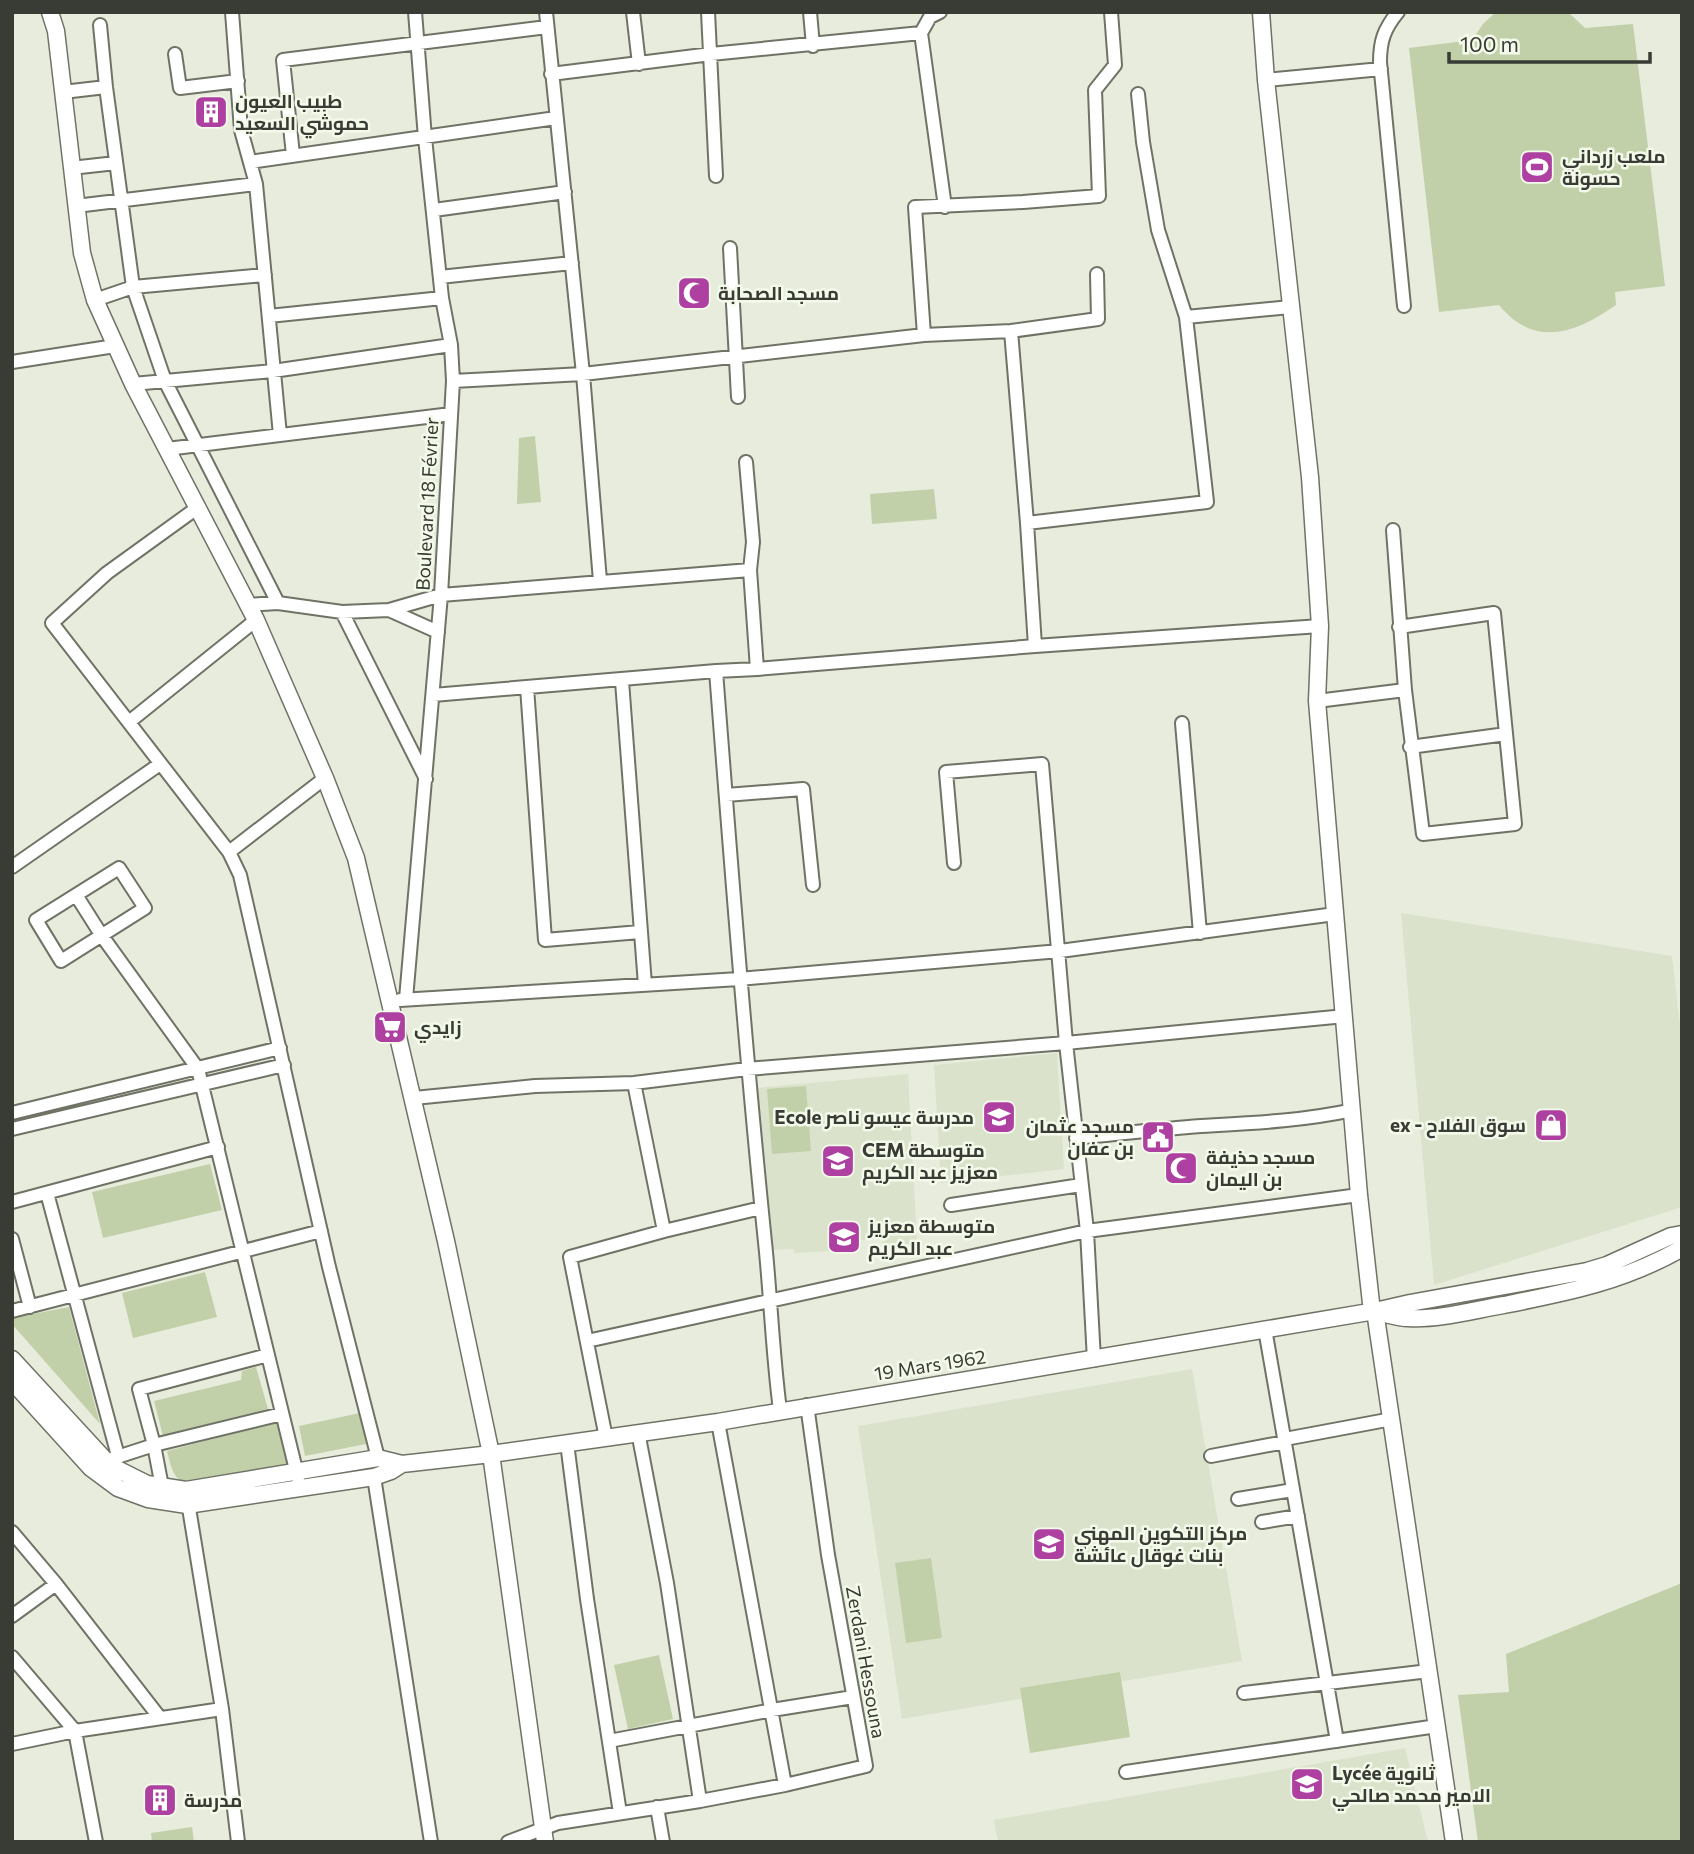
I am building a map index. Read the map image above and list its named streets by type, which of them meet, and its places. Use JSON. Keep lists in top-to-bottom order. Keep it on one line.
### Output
{"streets":{"street":["Boulevard 18 Février","19 Mars 1962","Zerdani Hessouna"]},"crossings":[["19 Mars 1962","Zerdani Hessouna"]],"places":{"building":["طبيب العيون حموشي السعيد","مدرسة"],"sports":["ملعب زرداني حسونة"],"mosque":["مسجد الصحابة","مسجد حذيفة بن اليمان"],"supermarket":["زايدي"],"school or university":["Ecole مدرسة عيسو ناصر","CEM متوسطة معزيز عبد الكريم","متوسطة معزيز عبد الكريم","مركز التكوين المهني بنات غوقال عائشة","Lycée ثانوية الامير محمد صالحي"],"shop":["ex - سوق الفلاح"],"public building":["مسجد عثمان بن عفان"]},"scale_bar":"100 m"}
